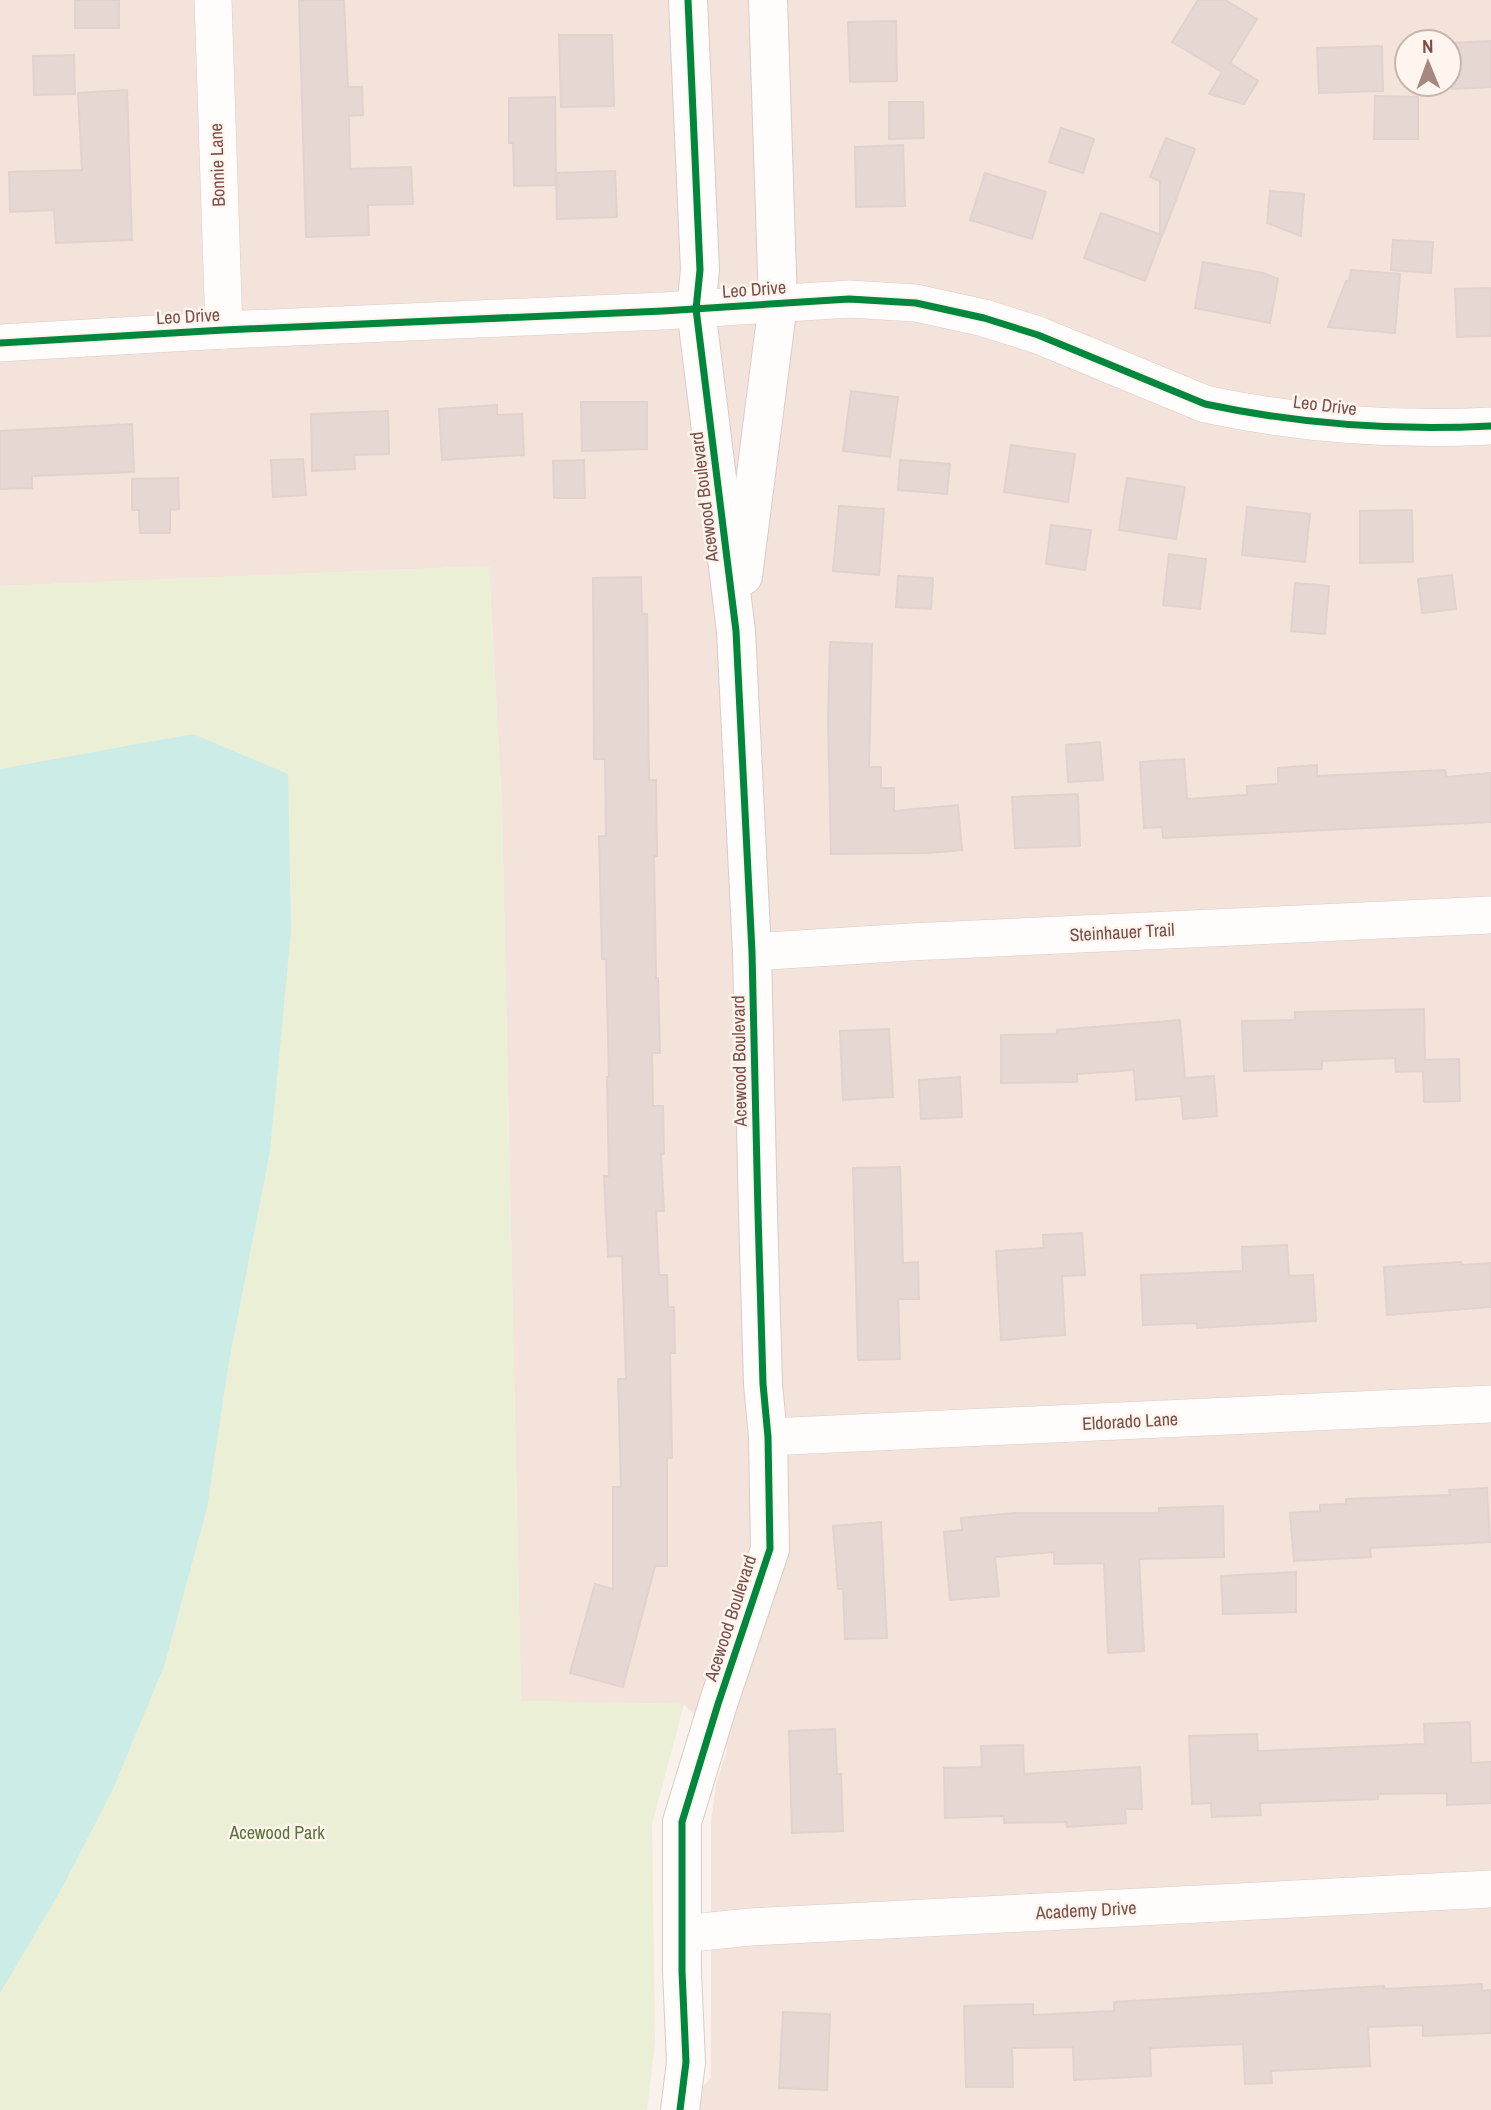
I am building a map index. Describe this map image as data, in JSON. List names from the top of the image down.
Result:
{
  "streets": {
    "street": [
      "Bonnie Lane",
      "Leo Drive",
      "Acewood Boulevard",
      "Steinhauer Trail",
      "Eldorado Lane",
      "Academy Drive"
    ]
  },
  "crossings": [
    ["Bonnie Lane", "Leo Drive"],
    ["Leo Drive", "Acewood Boulevard"],
    ["Acewood Boulevard", "Steinhauer Trail"],
    ["Acewood Boulevard", "Eldorado Lane"],
    ["Acewood Boulevard", "Academy Drive"]
  ],
  "parks": ["Acewood Park"],
  "north": "top"
}
